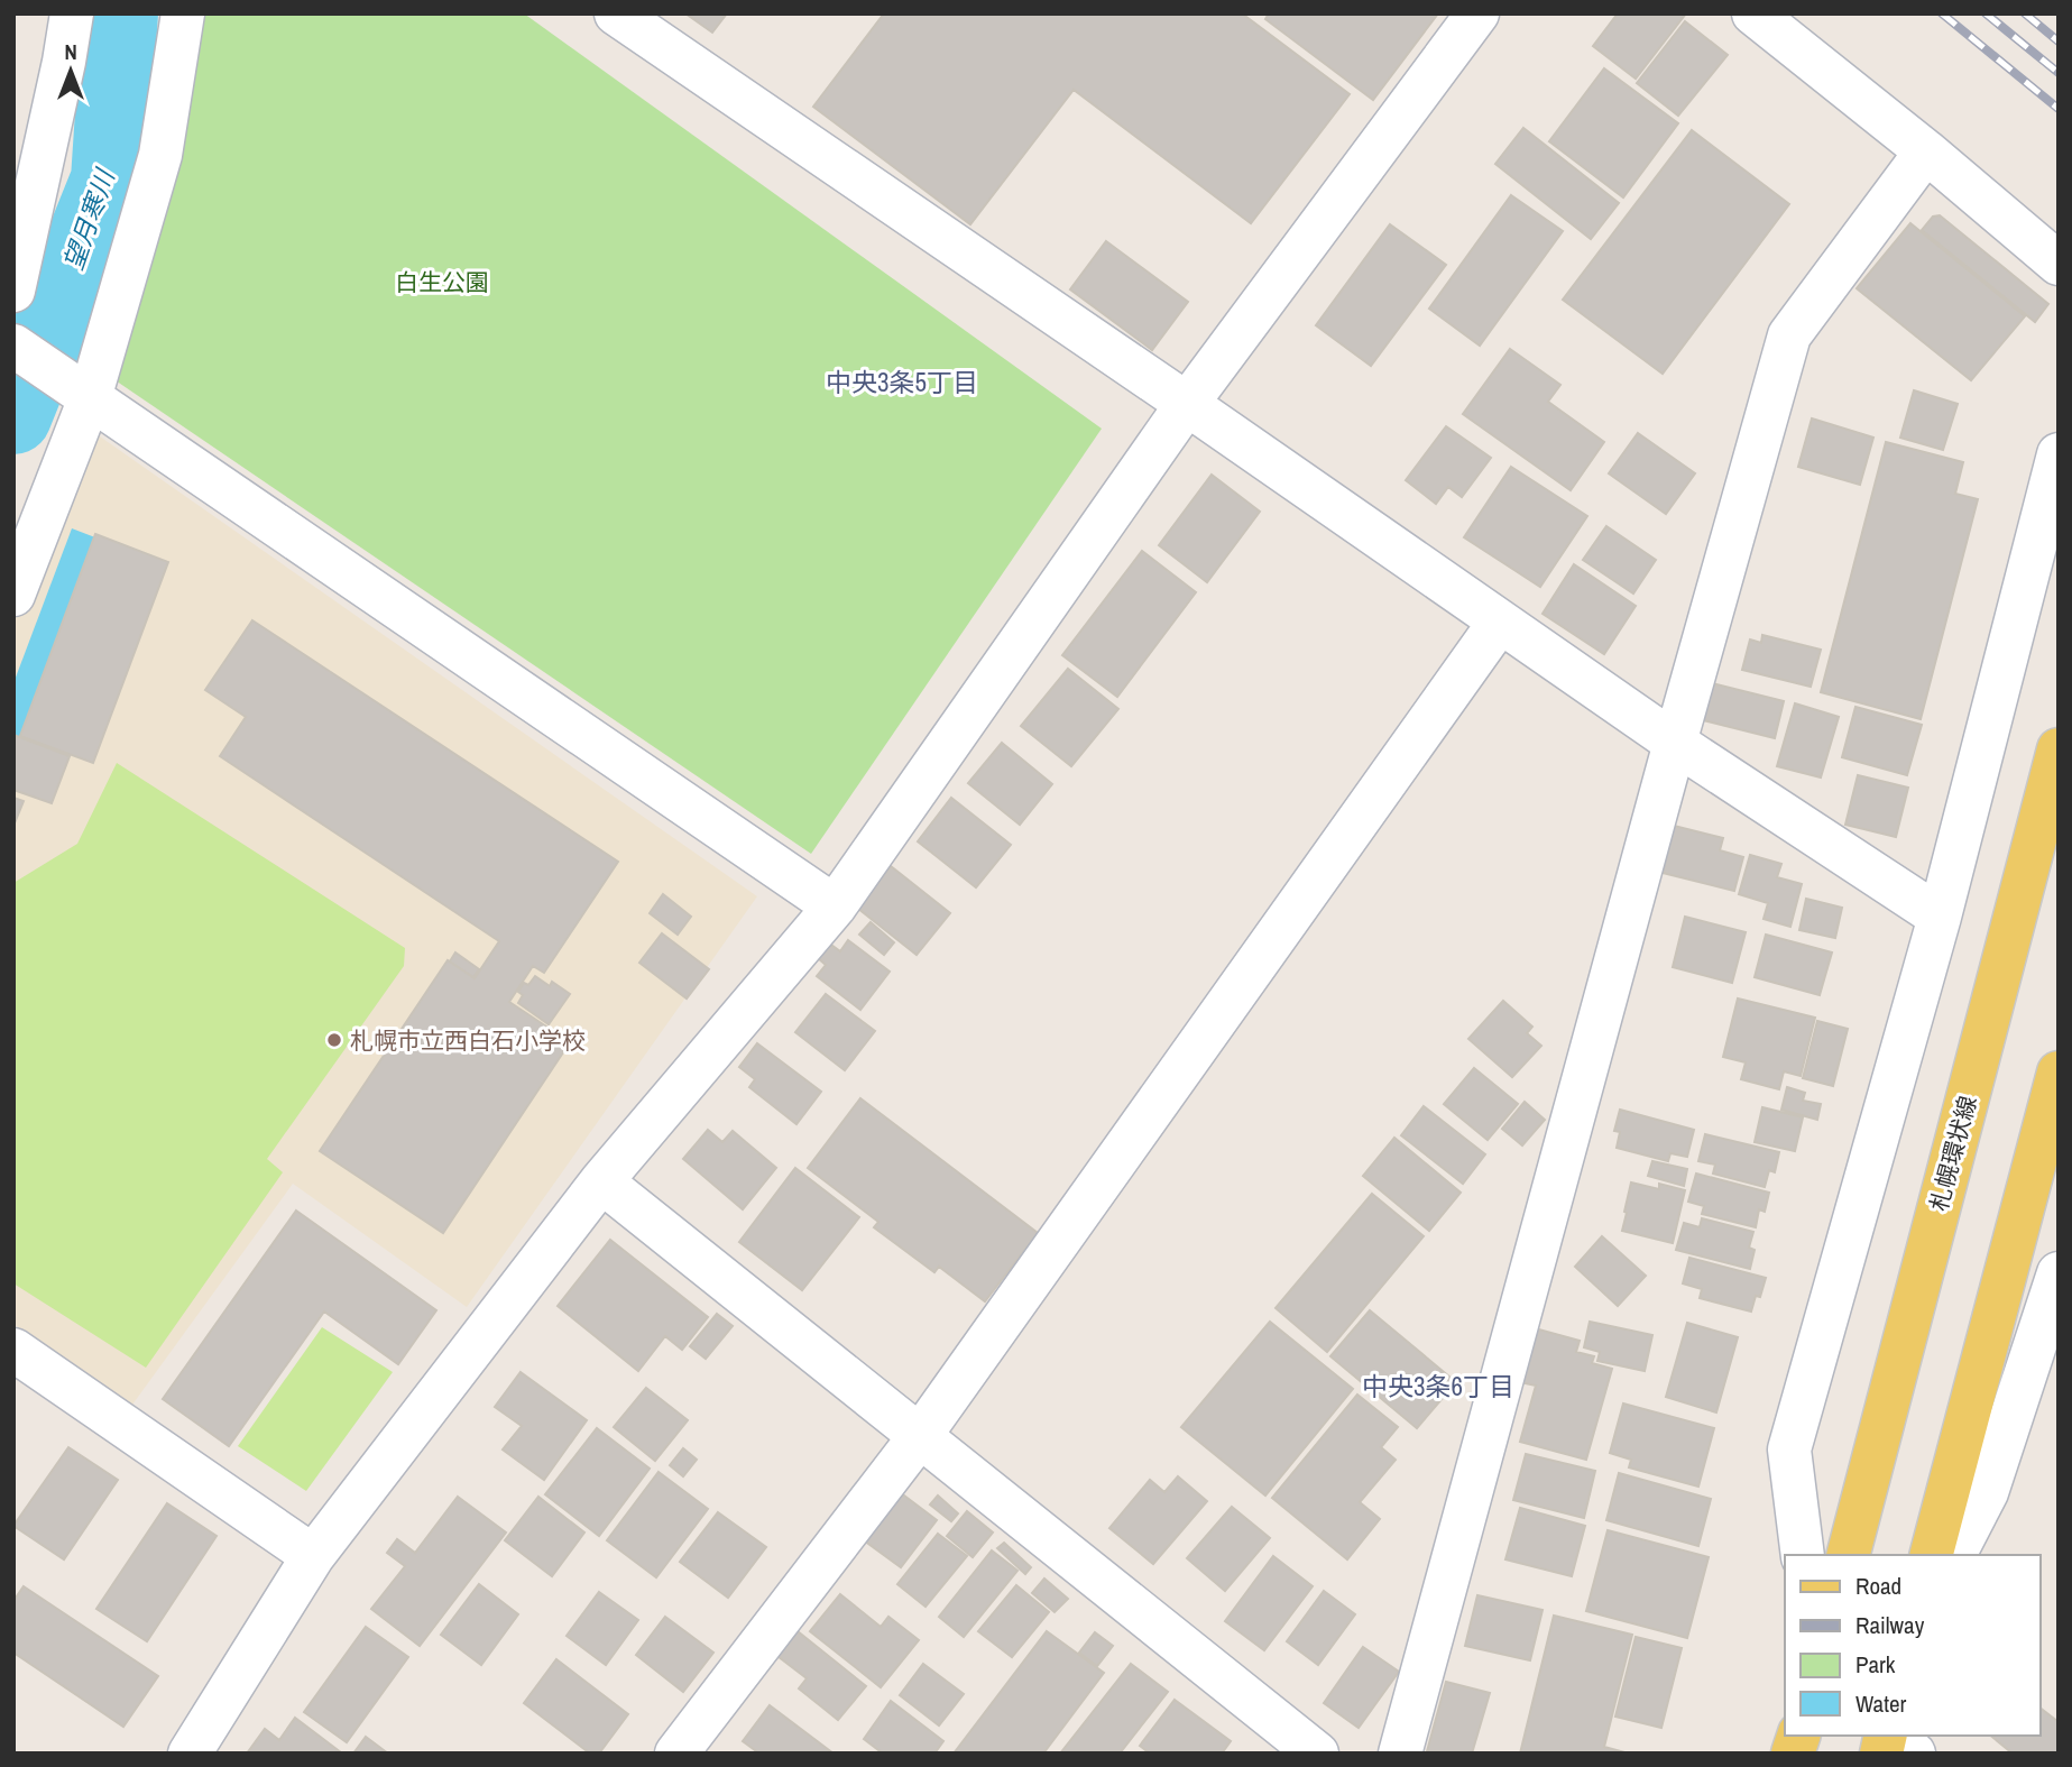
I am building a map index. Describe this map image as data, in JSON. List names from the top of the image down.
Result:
{
  "streets": {
    "main road": ["札幌環状線"]
  },
  "districts": ["中央3条5丁目", "中央3条6丁目"],
  "water": ["望月寒川"],
  "parks": ["白生公園"],
  "places": ["札幌市立西白石小学校"],
  "legend": [
    "Road",
    "Railway",
    "Park",
    "Water"
  ],
  "north": "top"
}
